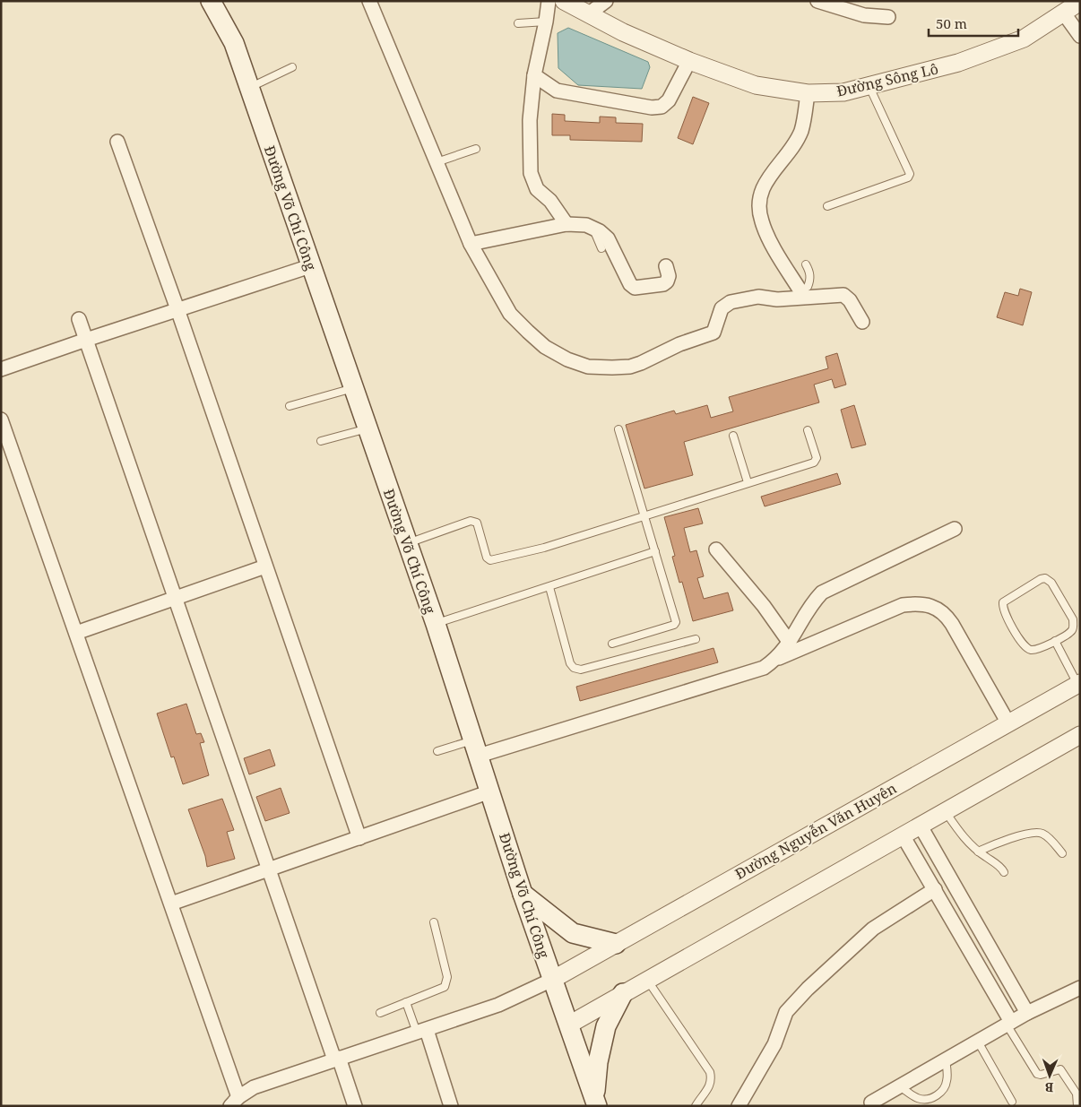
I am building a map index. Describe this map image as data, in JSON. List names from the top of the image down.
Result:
{
  "streets": {
    "main road": ["Đường Võ Chí Công"],
    "street": ["Đường Sông Lô", "Đường Nguyễn Văn Huyên"]
  },
  "crossings": [
    ["Đường Võ Chí Công", "Đường Nguyễn Văn Huyên"]
  ],
  "scale_bar": "50 m",
  "north": "bottom"
}
